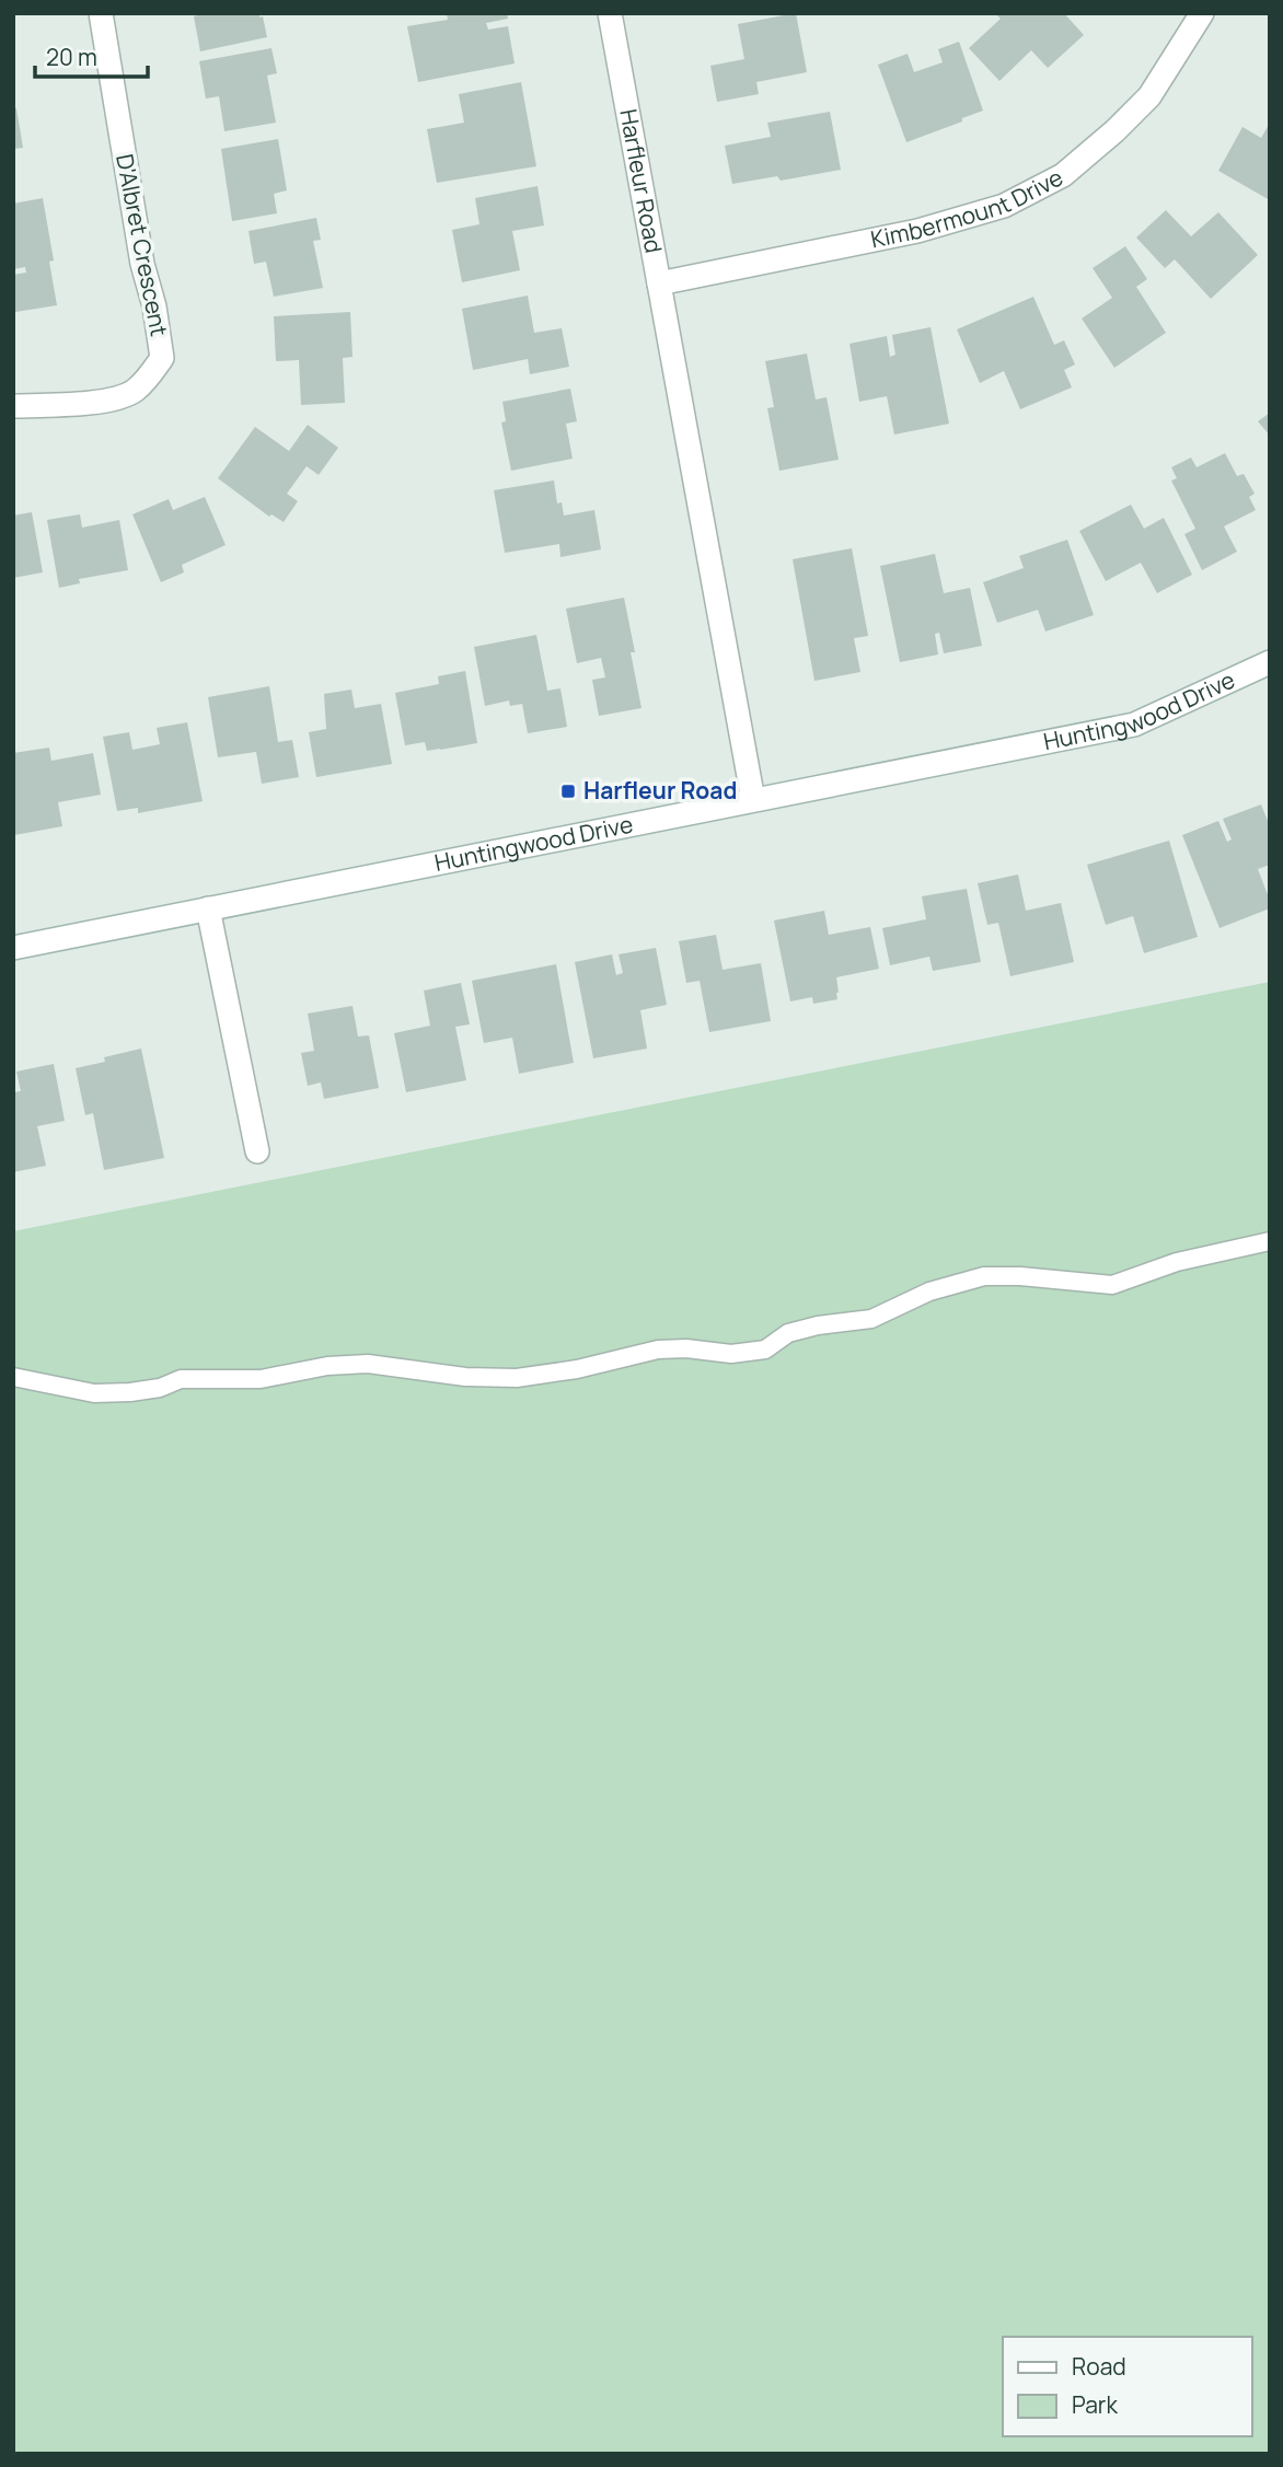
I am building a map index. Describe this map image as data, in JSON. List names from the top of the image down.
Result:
{
  "streets": {
    "street": [
      "Harfleur Road",
      "Kimbermount Drive",
      "D'Albret Crescent",
      "Huntingwood Drive"
    ]
  },
  "crossings": [
    ["Harfleur Road", "Kimbermount Drive"],
    ["Harfleur Road", "Huntingwood Drive"]
  ],
  "places": {
    "transit": ["Harfleur Road"]
  },
  "legend": ["Road", "Park"],
  "scale_bar": "20 m"
}
